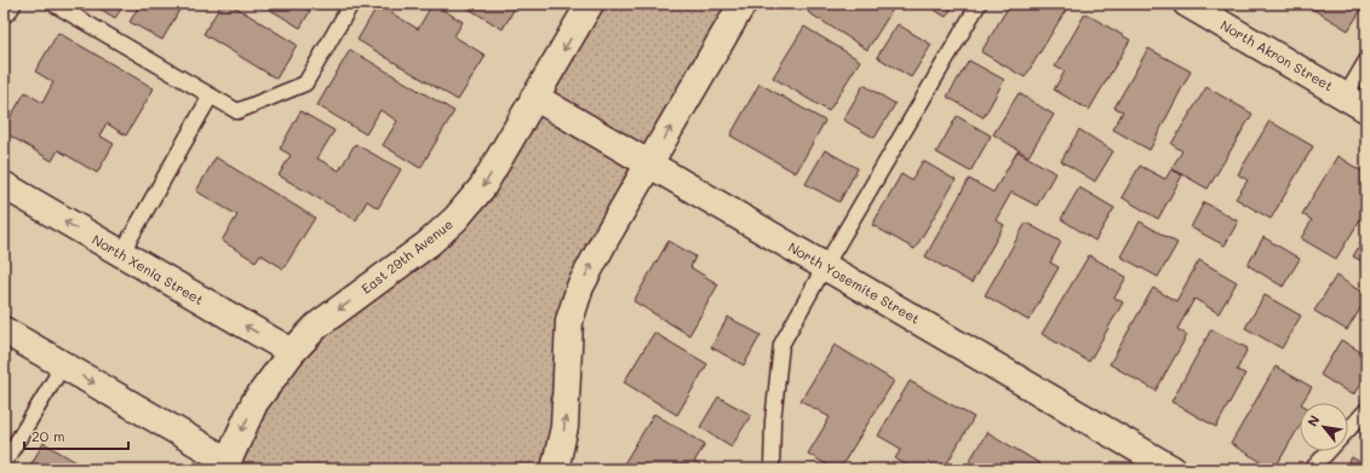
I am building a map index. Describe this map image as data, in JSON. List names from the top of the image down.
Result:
{
  "streets": {
    "street": [
      "North Akron Street",
      "East 29th Avenue",
      "North Xenia Street",
      "North Yosemite Street"
    ]
  },
  "crossings": [
    ["East 29th Avenue", "North Xenia Street"],
    ["East 29th Avenue", "North Yosemite Street"]
  ],
  "scale_bar": "20 m",
  "north": "top left"
}
